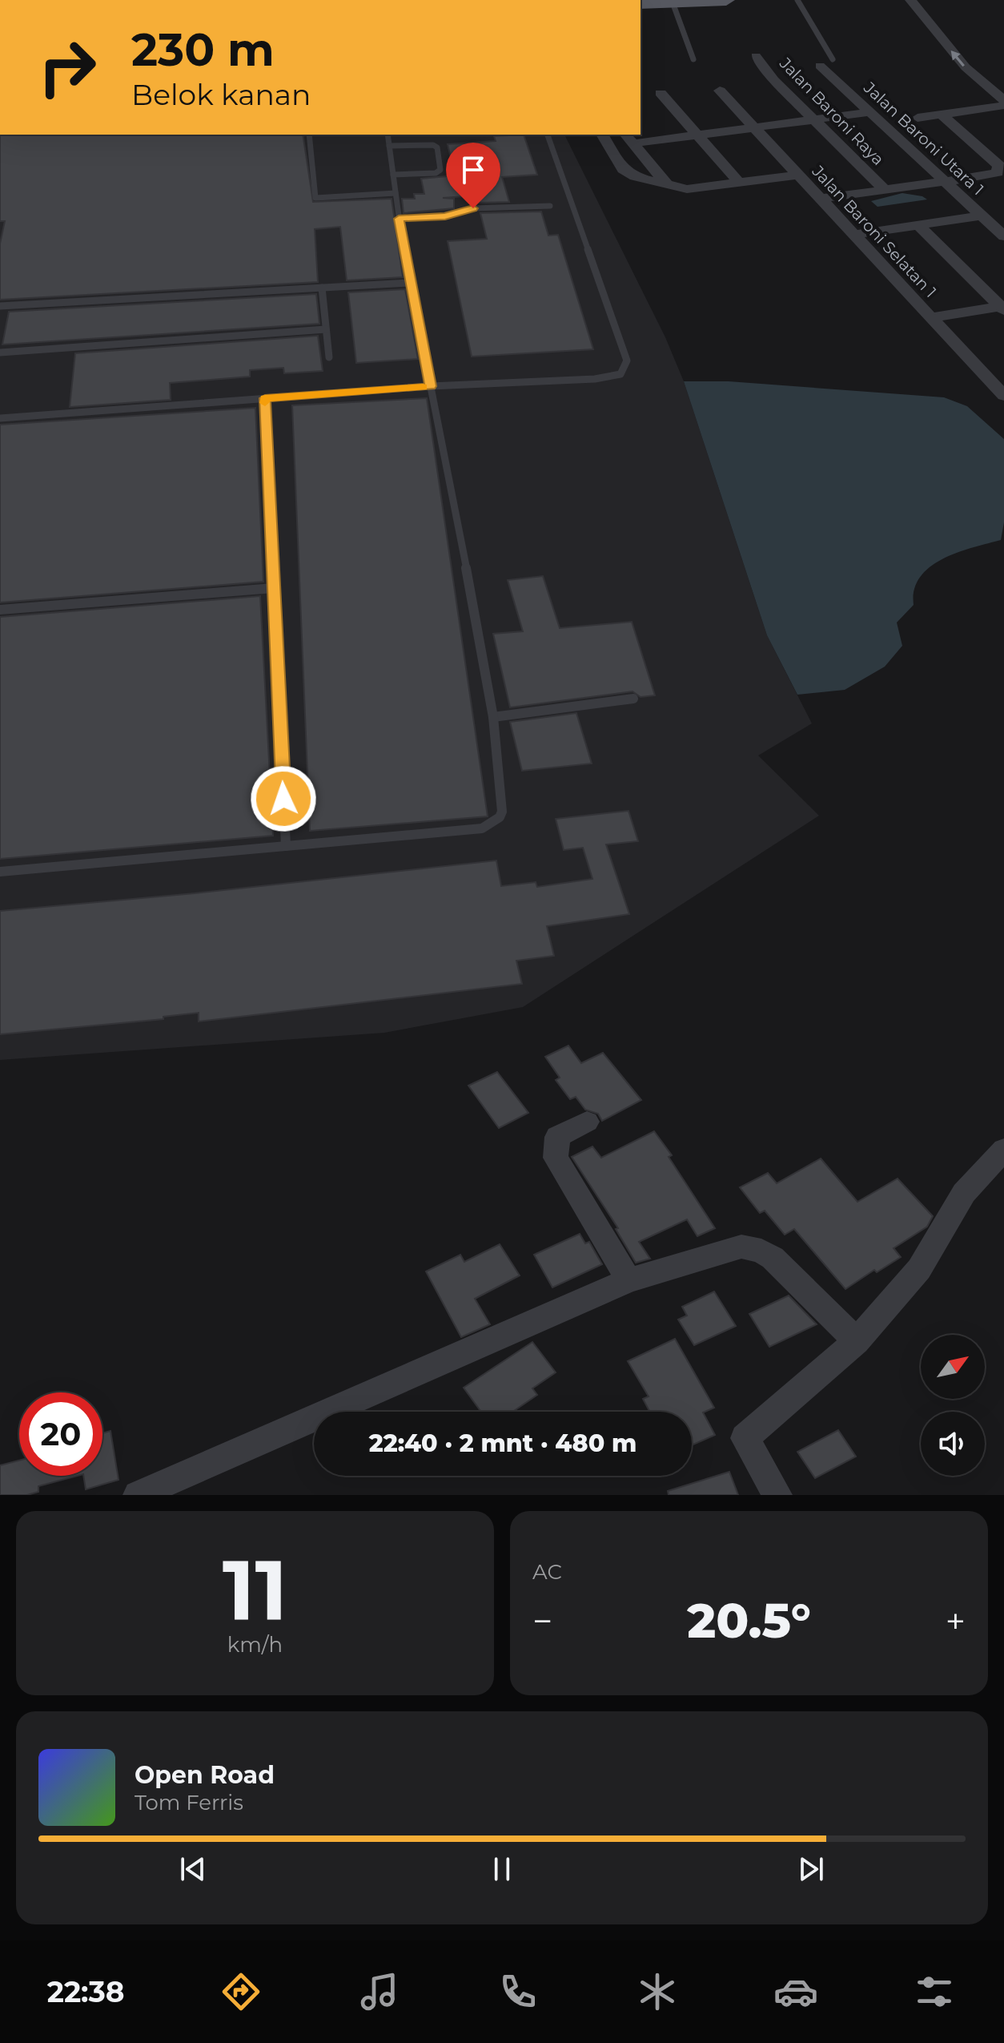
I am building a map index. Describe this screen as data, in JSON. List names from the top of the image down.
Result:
{
  "streets": {
    "street": ["Jalan Baroni Raya", "Jalan Baroni Utara 1", "Jalan Baroni Selatan 1"]
  },
  "north": "top right",
  "page": {
    "turn": ["230 m", "Belok kanan"],
    "limit": "20",
    "trip": "22:40 · 2 mnt · 480 m",
    "tile": [
      ["11", "km/h"],
      "AC"
    ],
    "heat": ["−", "20.5°", "+"],
    "song": ["Open Road", "Tom Ferris"],
    "tabs": "22:38"
  }
}
